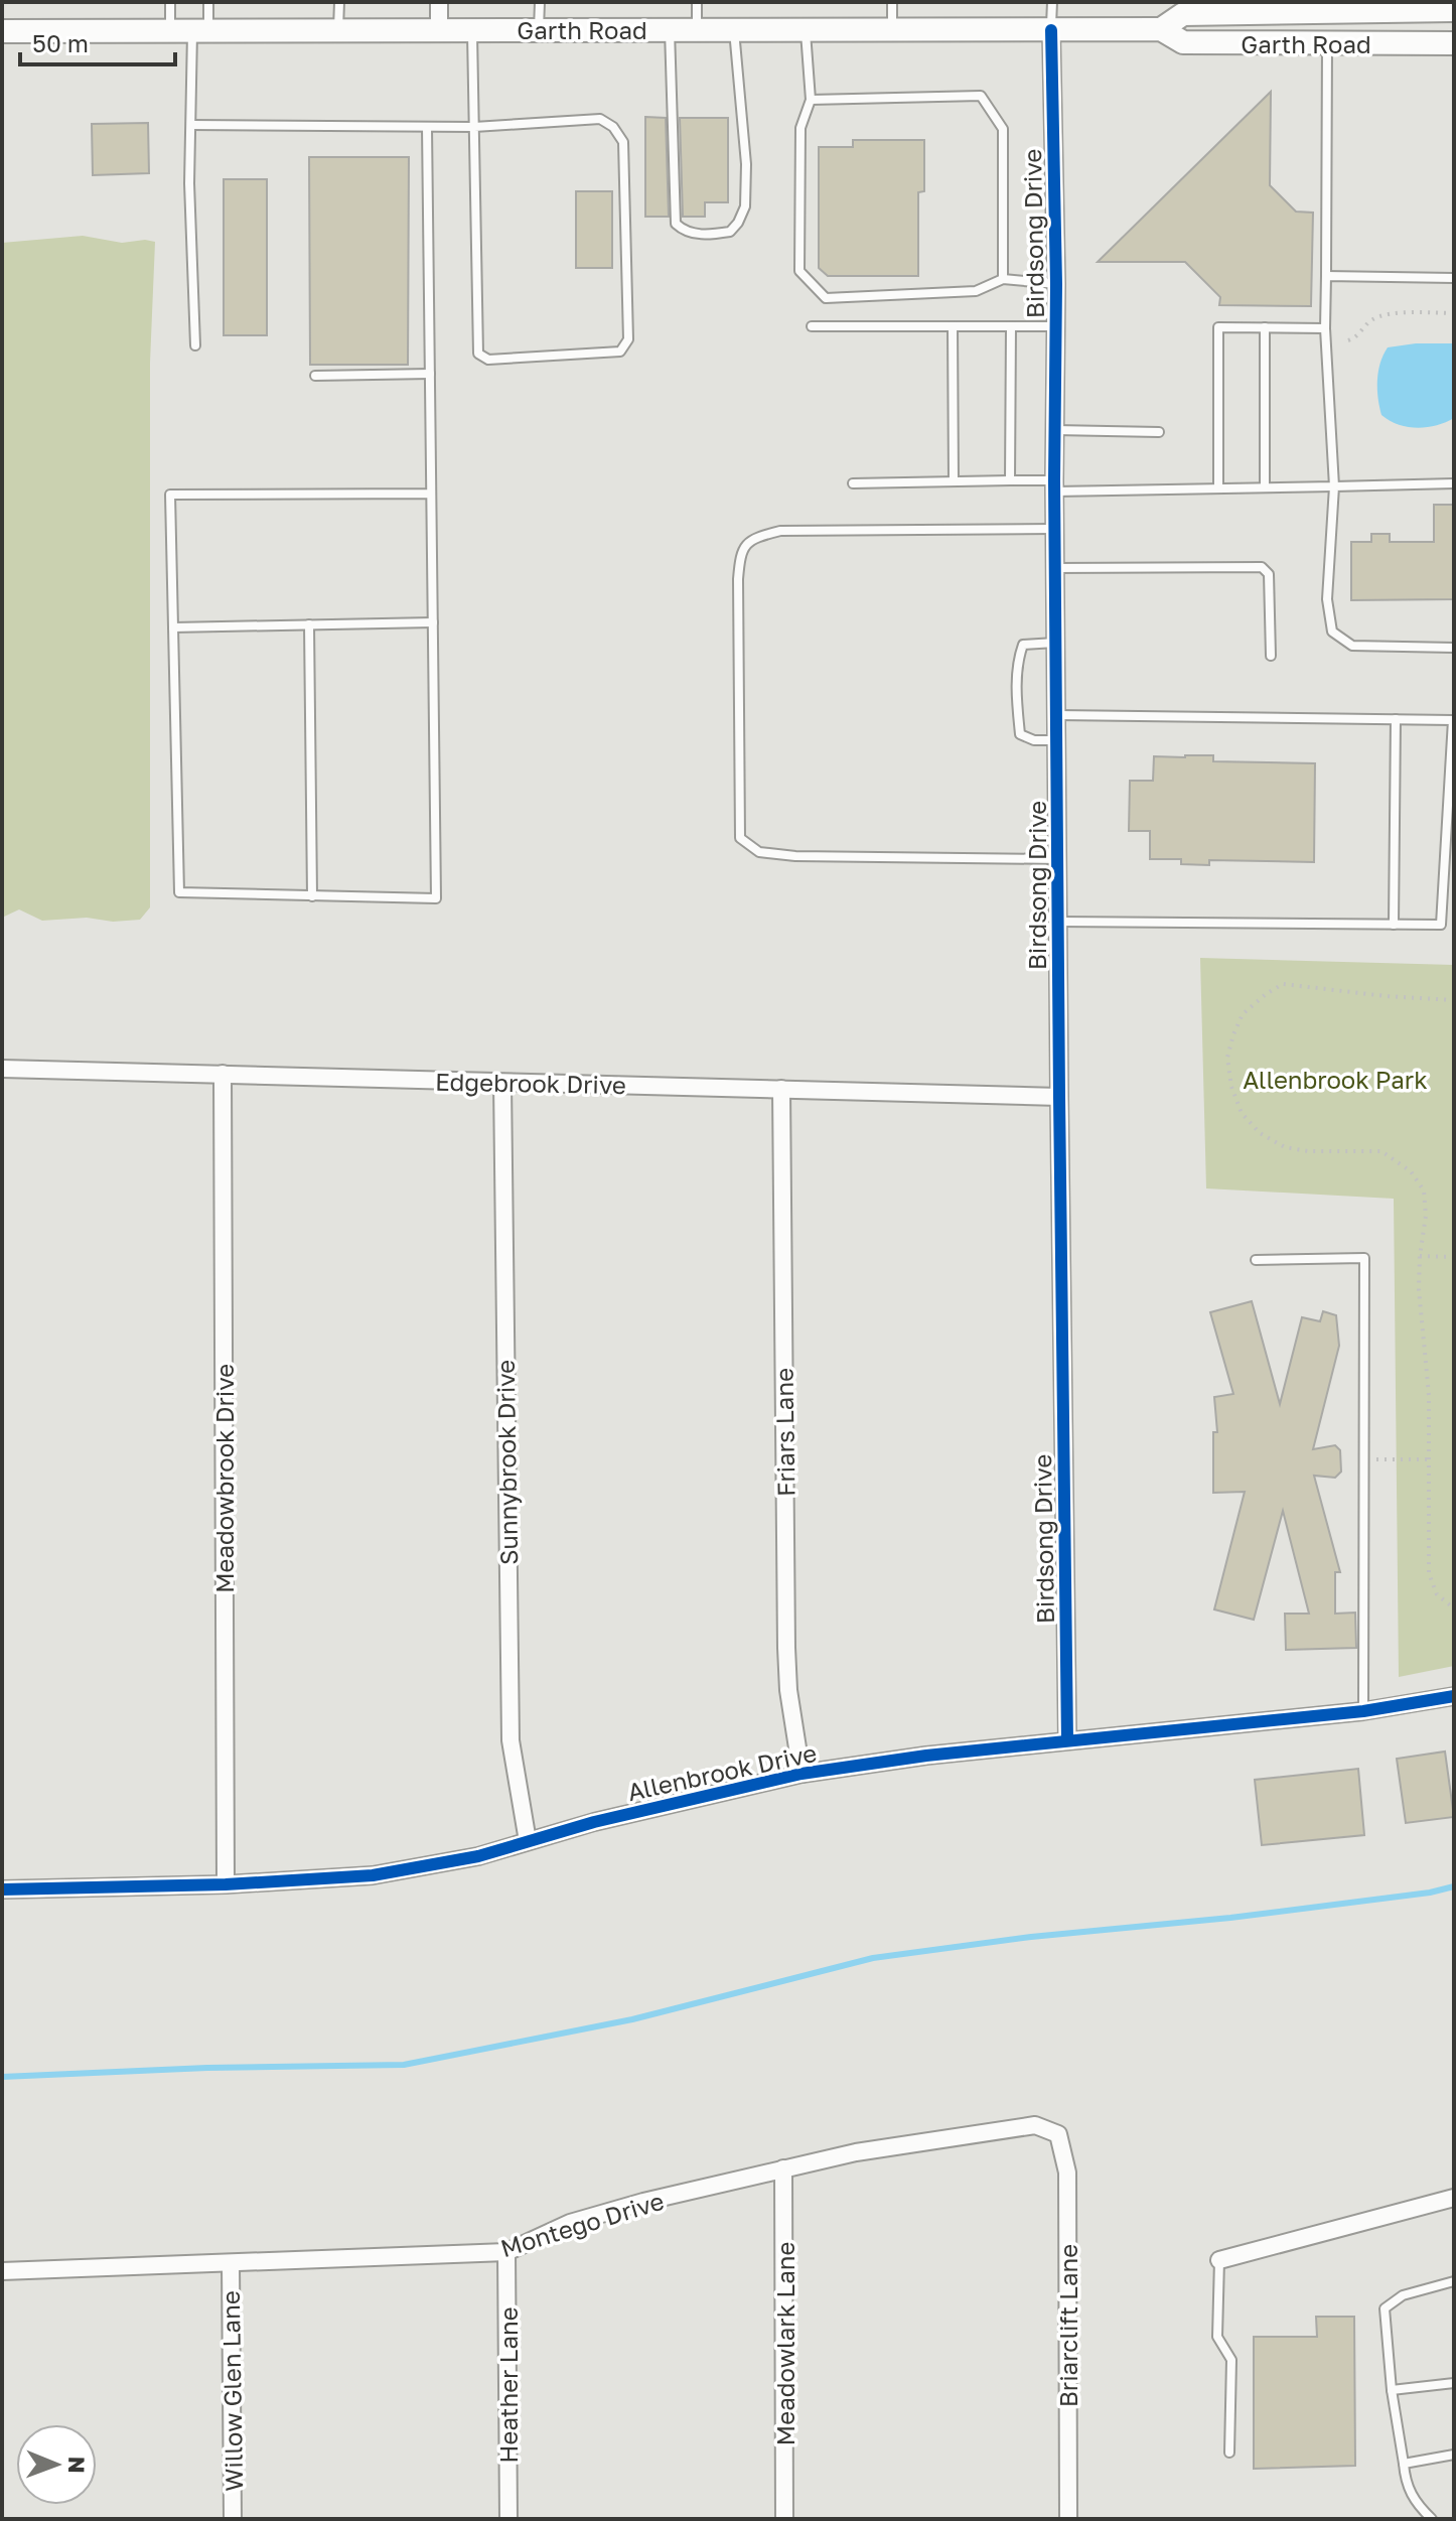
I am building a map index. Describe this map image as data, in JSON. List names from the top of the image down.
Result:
{
  "streets": {
    "main road": ["Garth Road"],
    "street": [
      "Birdsong Drive",
      "Edgebrook Drive",
      "Friars Lane",
      "Sunnybrook Drive",
      "Meadowbrook Drive",
      "Allenbrook Drive",
      "Montego Drive",
      "Briarclift Lane",
      "Meadowlark Lane",
      "Heather Lane",
      "Willow Glen Lane"
    ]
  },
  "crossings": [
    ["Garth Road", "Birdsong Drive"],
    ["Birdsong Drive", "Edgebrook Drive"],
    ["Birdsong Drive", "Allenbrook Drive"],
    ["Edgebrook Drive", "Friars Lane"],
    ["Edgebrook Drive", "Sunnybrook Drive"],
    ["Edgebrook Drive", "Meadowbrook Drive"],
    ["Friars Lane", "Allenbrook Drive"],
    ["Sunnybrook Drive", "Allenbrook Drive"],
    ["Meadowbrook Drive", "Allenbrook Drive"],
    ["Montego Drive", "Briarclift Lane"],
    ["Montego Drive", "Meadowlark Lane"],
    ["Montego Drive", "Heather Lane"],
    ["Montego Drive", "Willow Glen Lane"]
  ],
  "parks": ["Allenbrook Park"],
  "scale_bar": "50 m",
  "north": "right"
}
